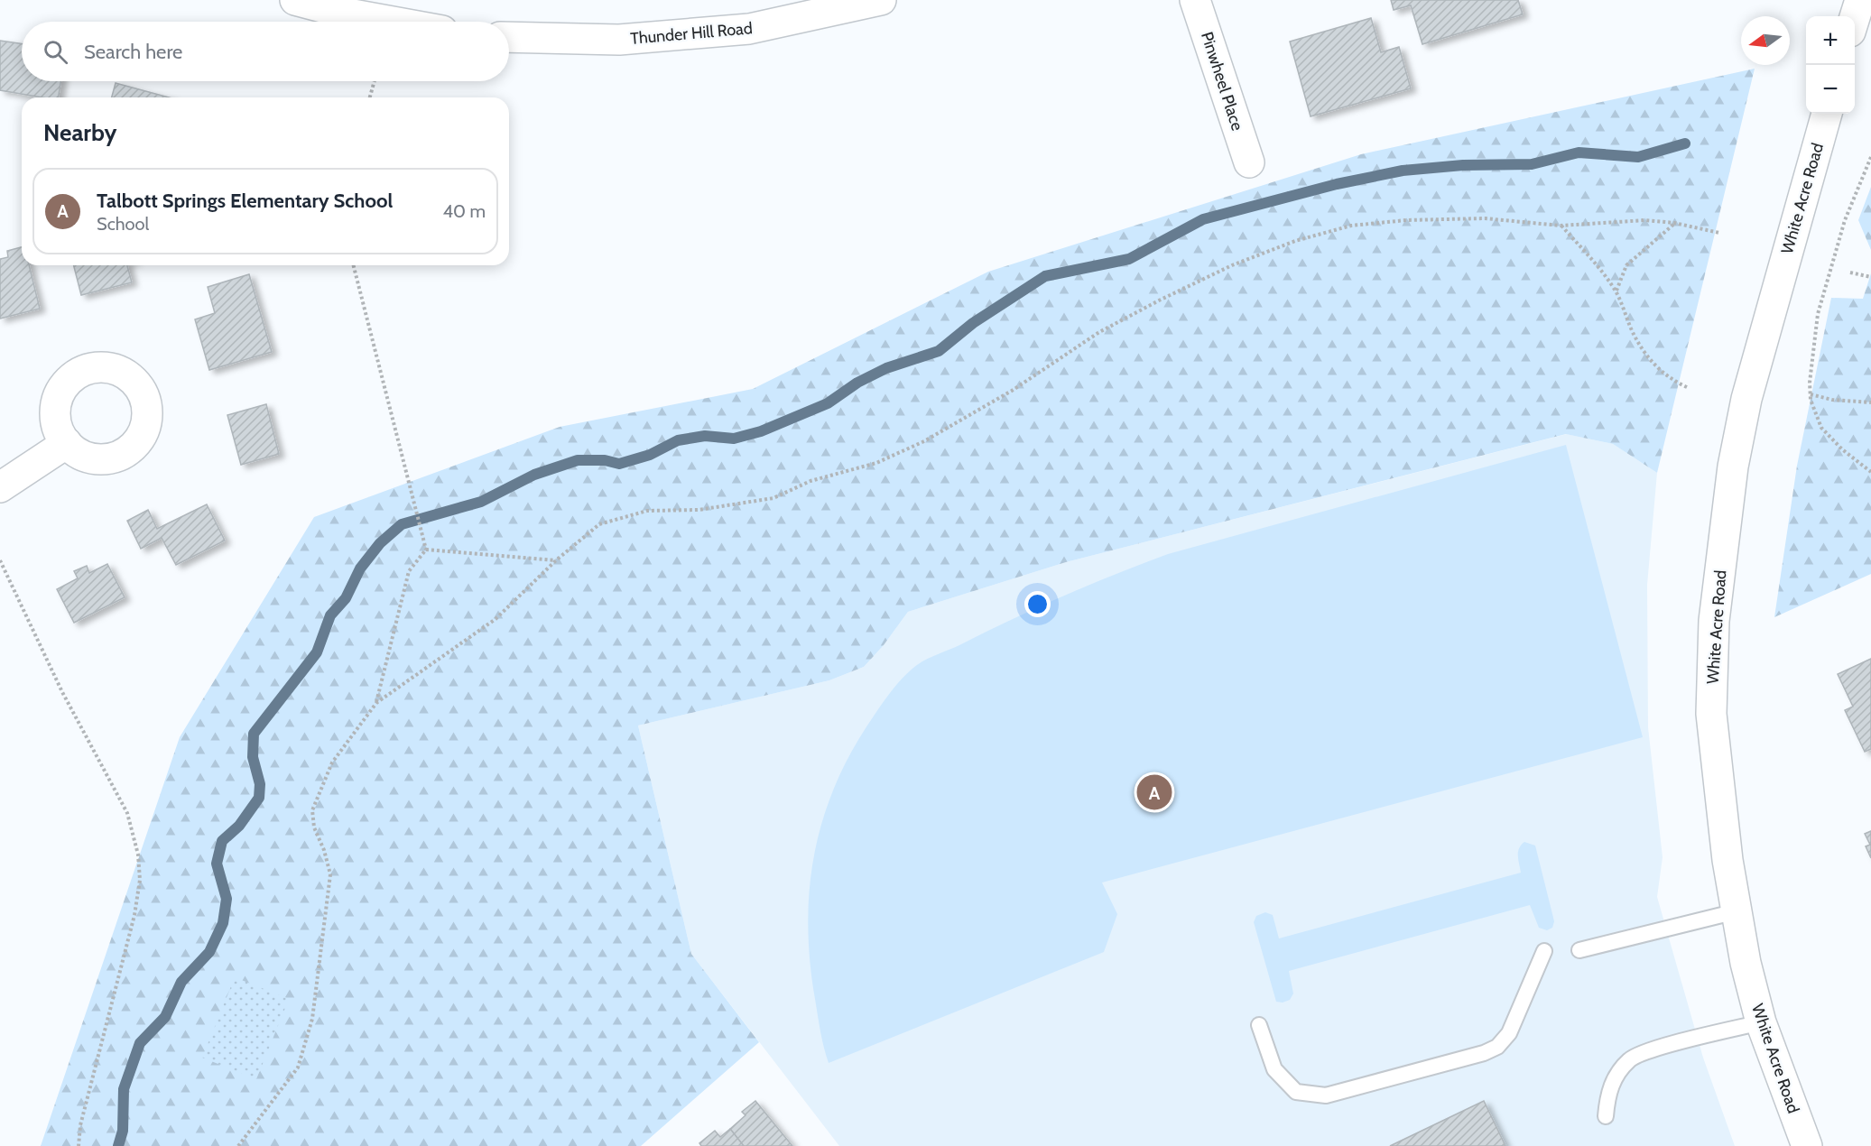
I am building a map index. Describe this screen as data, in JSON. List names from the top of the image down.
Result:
{
  "streets": {
    "street": ["Thunder Hill Road", "Pinwheel Place", "White Acre Road"]
  },
  "north": "left",
  "page": {
    "map_buttons": ["+", "−"],
    "search": "Search here",
    "heading": "Nearby",
    "list": [
      {
        "mark": "A",
        "name": "Talbott Springs Elementary School",
        "note": "School",
        "value": "40 m"
      }
    ],
    "pins": "A"
  }
}
